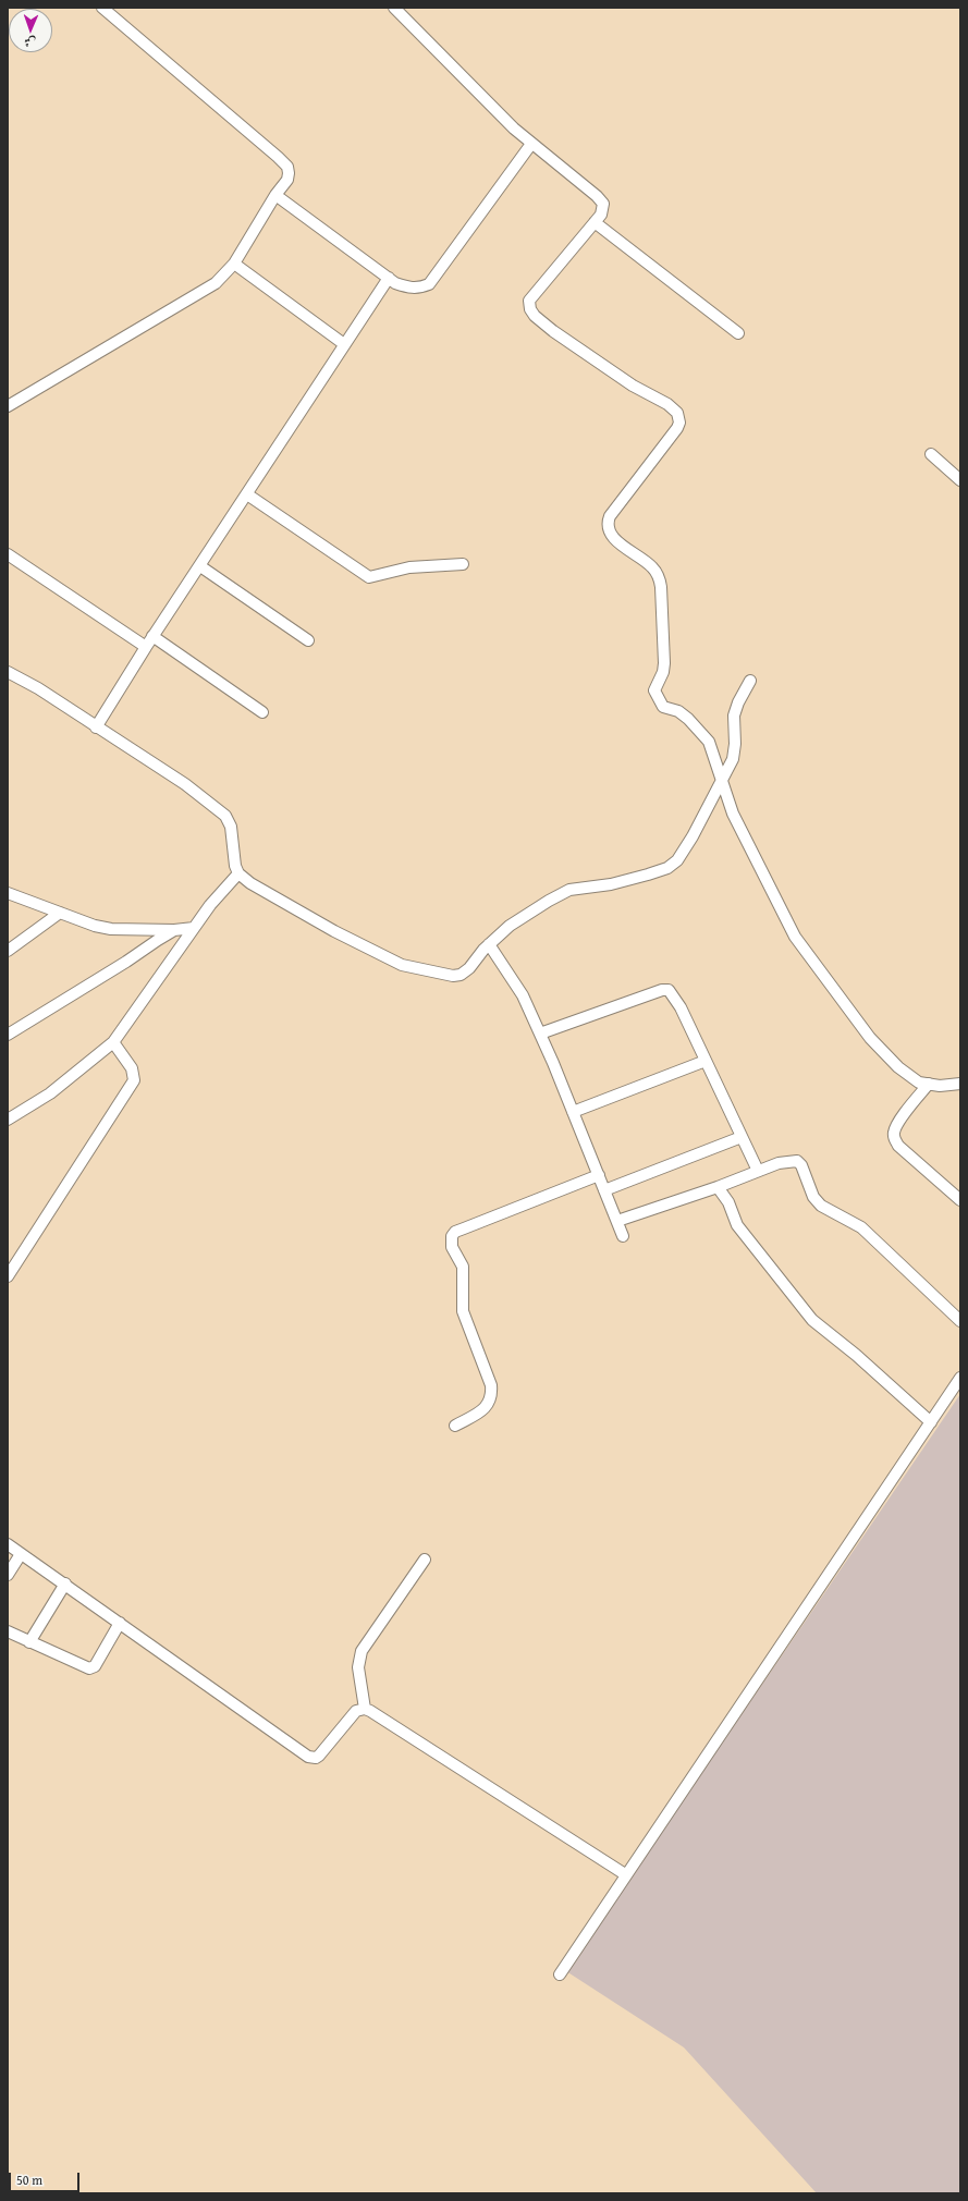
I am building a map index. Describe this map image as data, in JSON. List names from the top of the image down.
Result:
{
  "scale_bar": "50 m",
  "north": "bottom"
}
